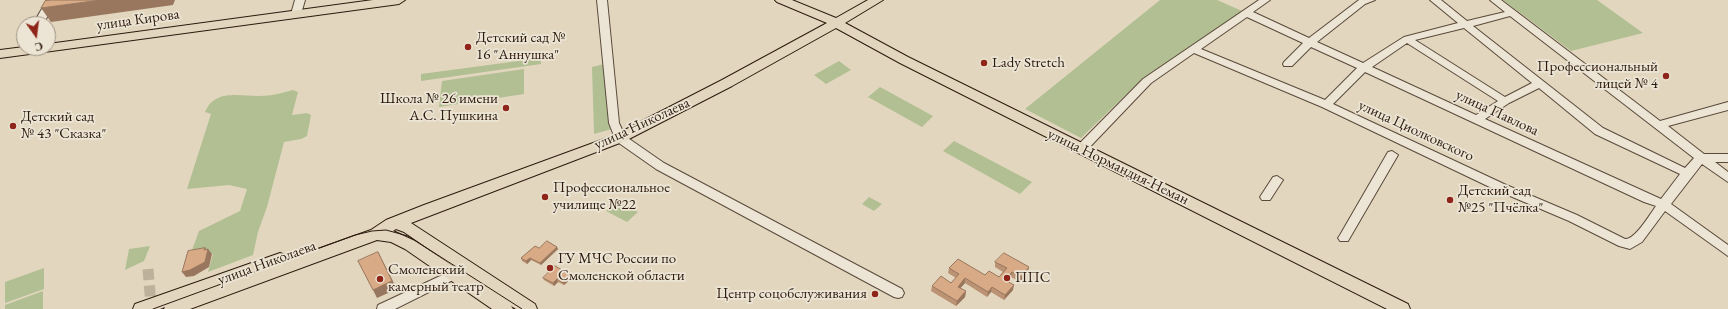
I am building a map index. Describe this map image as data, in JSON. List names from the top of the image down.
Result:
{
  "streets": {
    "main road": ["улица Кирова", "улица Николаева", "улица Нормандия-Неман"],
    "street": ["улица Павлова", "улица Циолковского"]
  },
  "crossings": [
    ["улица Павлова", "улица Циолковского"],
    ["улица Николаева", "улица Нормандия-Неман"]
  ],
  "places": [
    "Детский сад № 16 \"Аннушка\"",
    "Lady Stretch",
    "Профессиональный лицей № 4",
    "Школа № 26 имени А.С. Пушкина",
    "Детский сад № 43 \"Сказка\"",
    "Профессиональное училище №22",
    "Детский сад №25 \"Пчёлка\"",
    "ГУ МЧС России по Смоленской области",
    "ППС",
    "Смоленский камерный театр",
    "Центр соцобслуживания"
  ],
  "north": "bottom"
}
